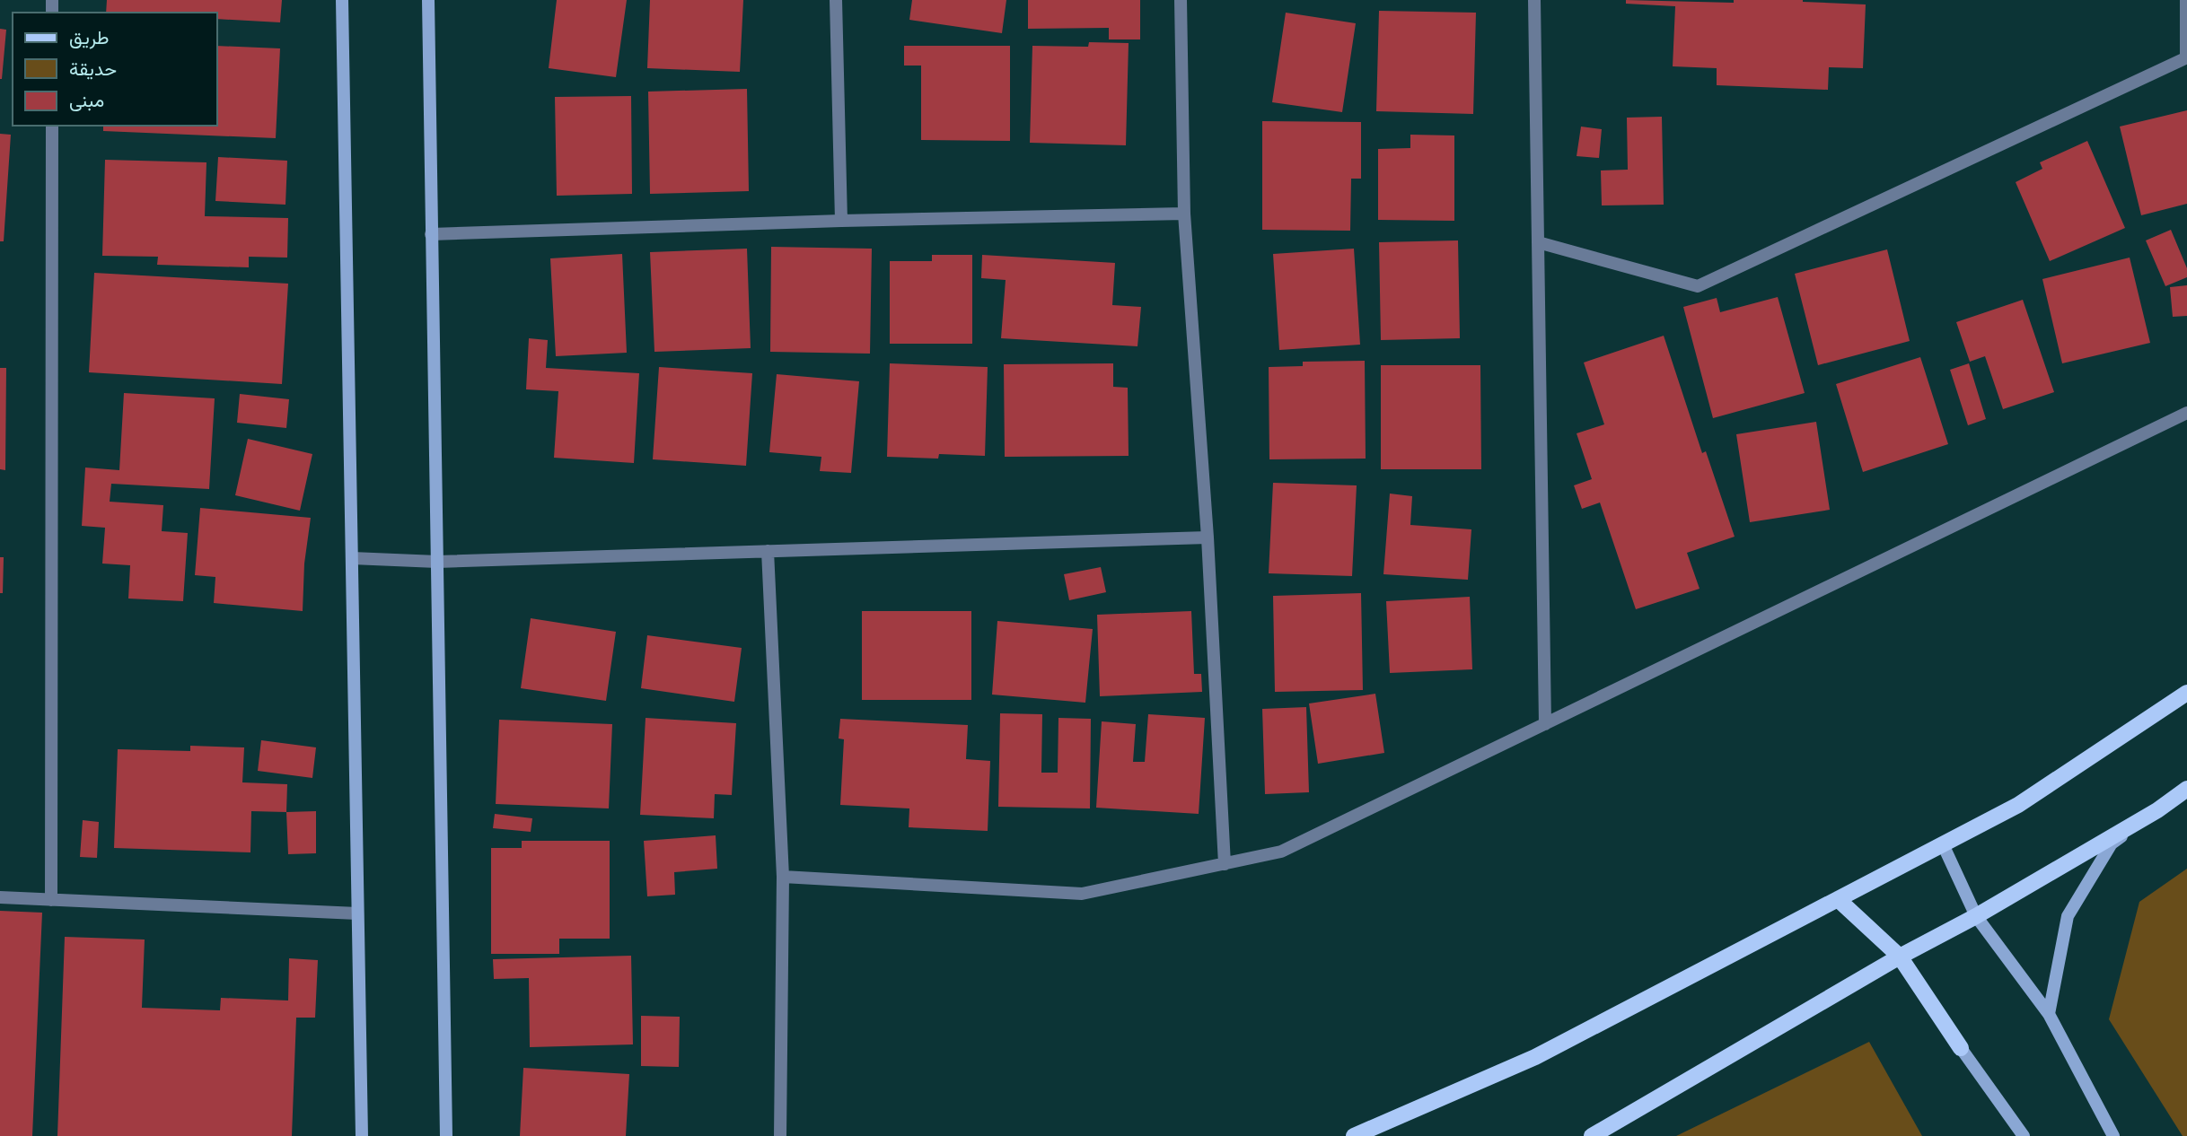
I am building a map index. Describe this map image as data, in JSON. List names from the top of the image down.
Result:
{
  "legend": ["طريق", "حديقة", "مبنى"]
}
